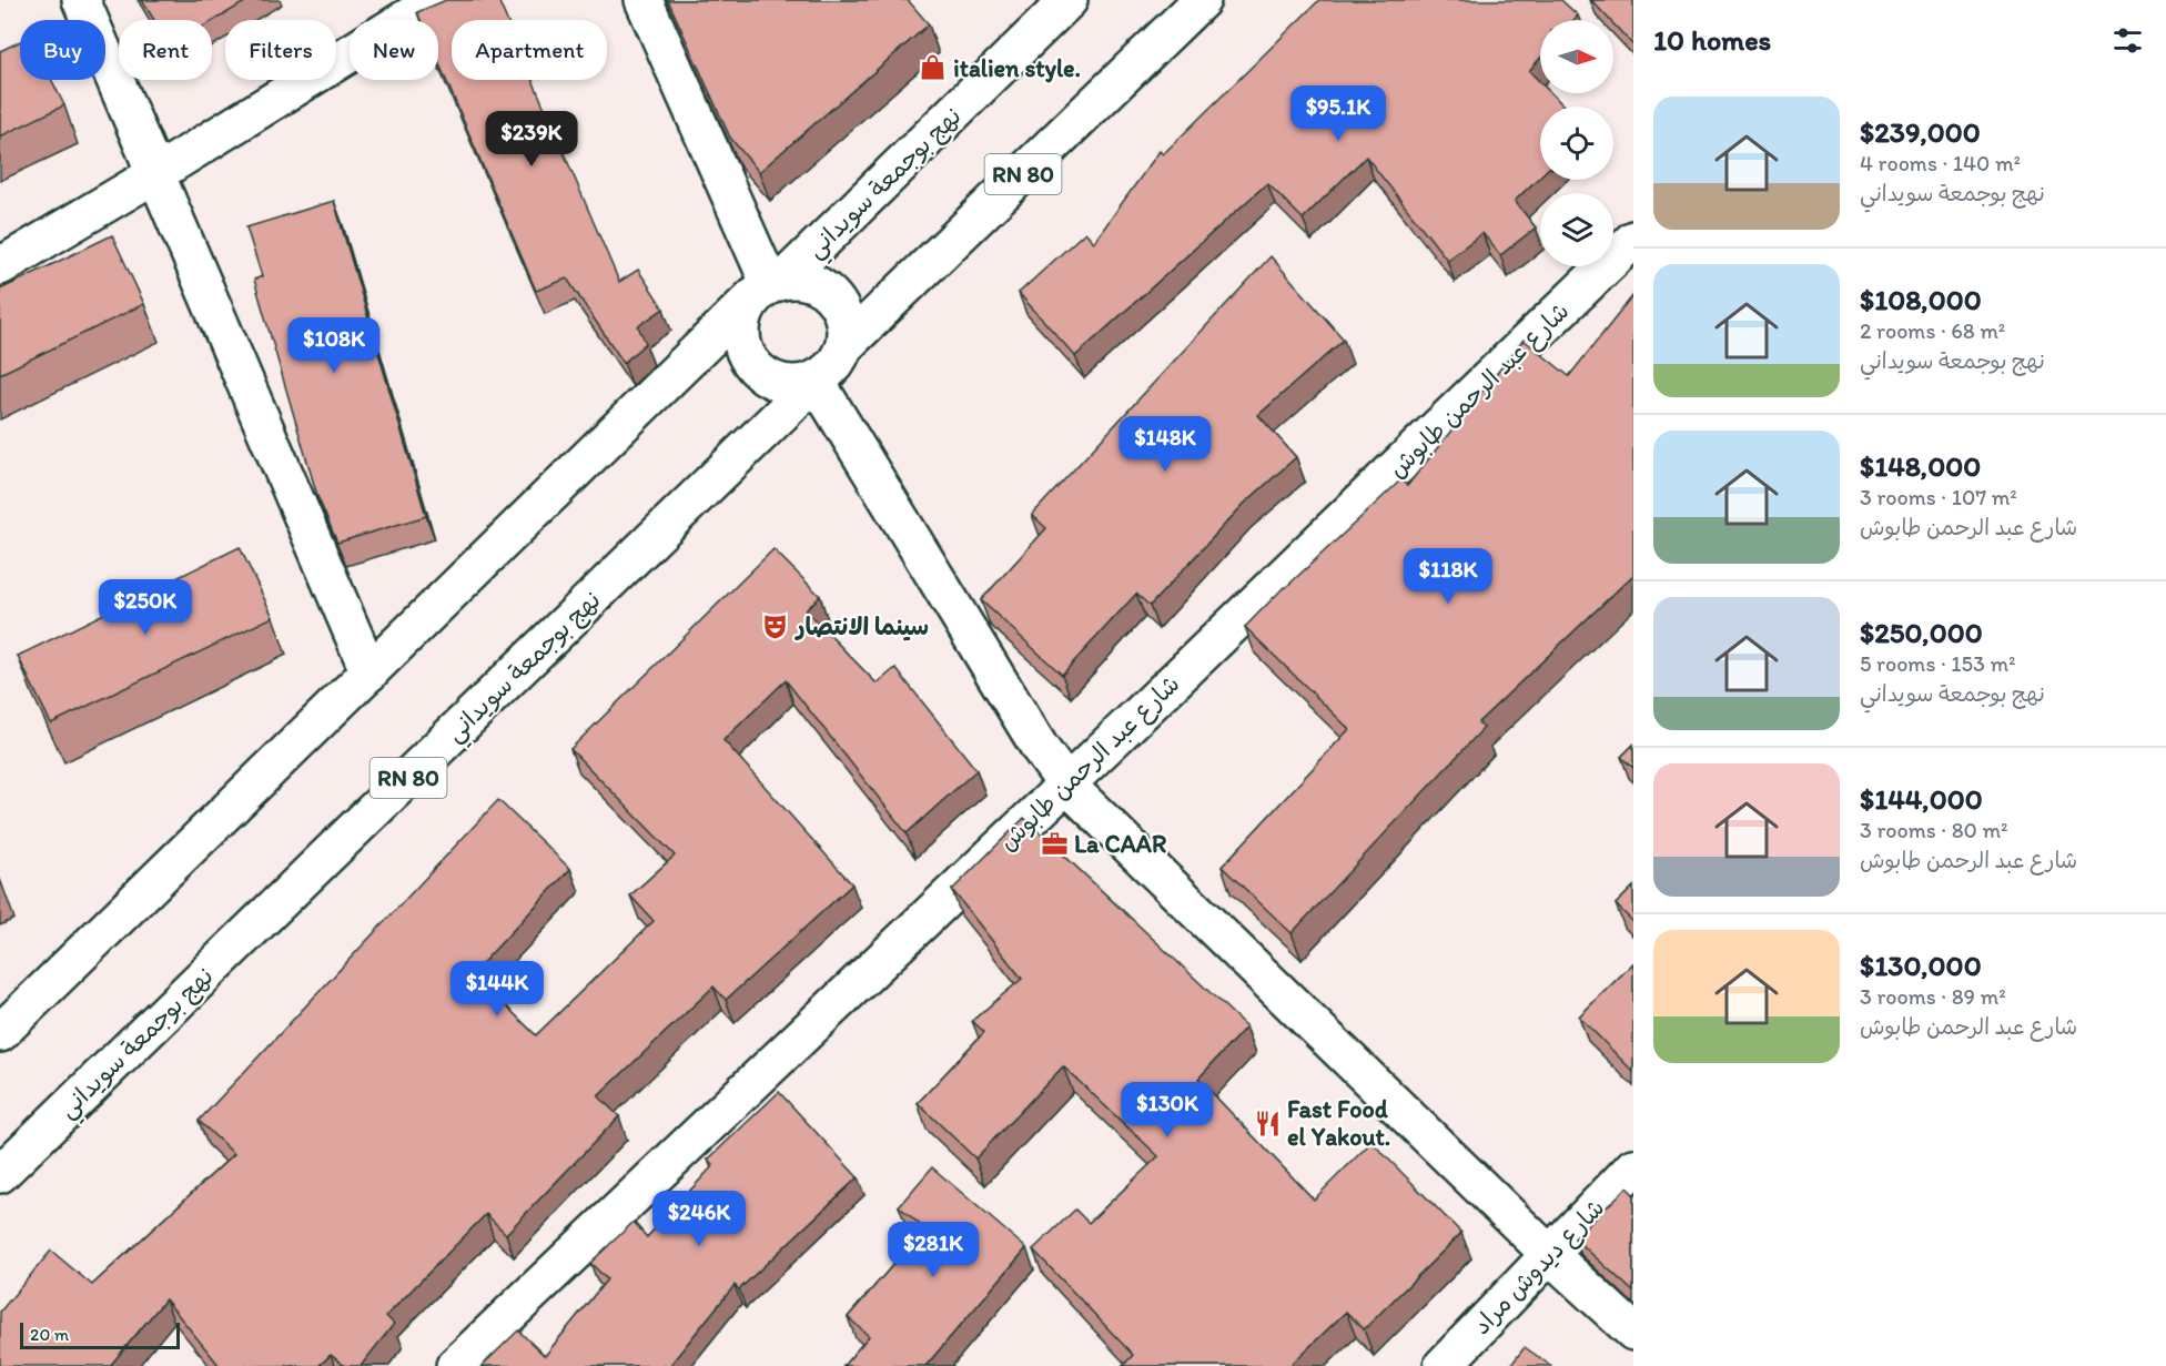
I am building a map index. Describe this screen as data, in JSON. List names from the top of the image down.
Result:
{
  "streets": {
    "street": [
      "RN 80",
      "نهج بوجمعة سويداني",
      "شارع عبد الرحمن طابوش",
      "شارع ديدوش مراد"
    ]
  },
  "crossings": [
    ["RN 80", "نهج بوجمعة سويداني"]
  ],
  "places": {
    "shop": ["italien style."],
    "theatre": ["سينما الانتصار"],
    "office": ["La CAAR"],
    "restaurant": ["Fast Food el Yakout."]
  },
  "scale_bar": "20 m",
  "north": "right",
  "page": {
    "heading": "10 homes",
    "chip": [
      "Buy",
      "Rent",
      "Filters",
      "New",
      "Apartment"
    ],
    "list": [
      {
        "name": "$239,000",
        "note": "4 rooms · 140 m² · نهج بوجمعة سويداني"
      },
      {
        "name": "$108,000",
        "note": "2 rooms · 68 m² · نهج بوجمعة سويداني"
      },
      {
        "name": "$148,000",
        "note": "3 rooms · 107 m² · شارع عبد الرحمن طابوش"
      },
      {
        "name": "$250,000",
        "note": "5 rooms · 153 m² · نهج بوجمعة سويداني"
      },
      {
        "name": "$144,000",
        "note": "3 rooms · 80 m² · شارع عبد الرحمن طابوش"
      },
      {
        "name": "$130,000",
        "note": "3 rooms · 89 m² · شارع عبد الرحمن طابوش"
      }
    ],
    "price": [
      "$95.1K",
      "$239K",
      "$108K",
      "$148K",
      "$118K",
      "$250K",
      "$144K",
      "$130K",
      "$246K",
      "$281K"
    ],
    "scale": "20 m"
  }
}
